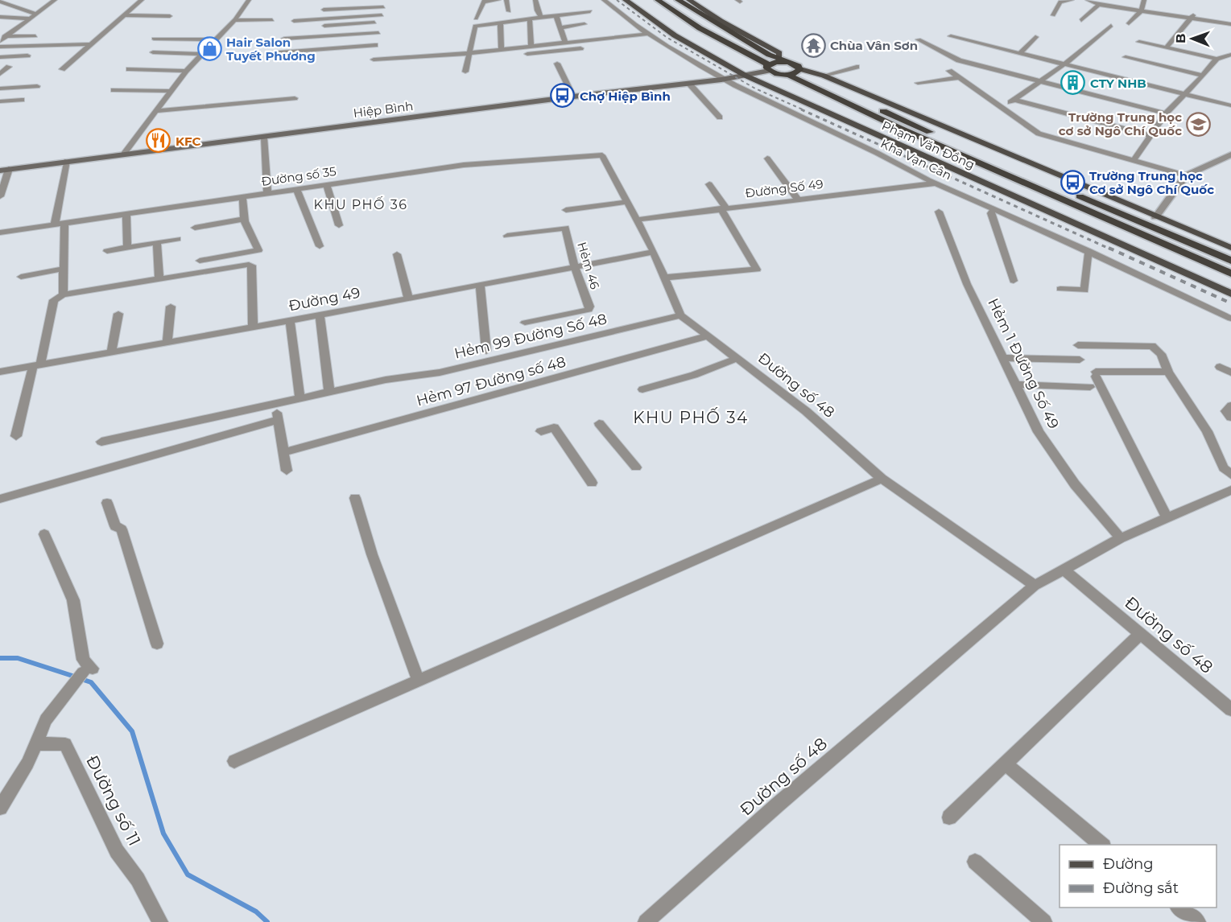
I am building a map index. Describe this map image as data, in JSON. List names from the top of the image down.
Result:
{
  "streets": {
    "highway": ["Phạm Văn Đồng"],
    "main road": ["Hiệp Bình"],
    "street": [
      "Kha Vạn Cân",
      "Đường số 35",
      "Đường Số 49",
      "Hẻm 46",
      "Đường 49",
      "Hẻm 99 Đường Số 48",
      "Hẻm 1 Đường Số 49",
      "Hẻm 97 Đường số 48",
      "Đường số 48",
      "Đường số 11"
    ]
  },
  "crossings": [
    ["Hiệp Bình", "Phạm Văn Đồng"],
    ["Hiệp Bình", "Kha Vạn Cân"],
    ["Kha Vạn Cân", "Đường Số 49"],
    ["Đường số 35", "Đường số 48"],
    ["Đường Số 49", "Đường số 48"],
    ["Hẻm 46", "Đường 49"],
    ["Đường 49", "Đường số 48"],
    ["Hẻm 99 Đường Số 48", "Đường số 48"],
    ["Hẻm 1 Đường Số 49", "Đường số 48"],
    ["Hẻm 97 Đường số 48", "Đường số 48"]
  ],
  "districts": ["KHU PHỐ 36", "KHU PHỐ 34"],
  "places": {
    "temple": ["Chùa Vân Sơn"],
    "shop": ["Hair Salon Tuyết Phương"],
    "building": ["CTY NHB"],
    "bus stop": ["Chợ Hiệp Bình", "Trường Trung học Cơ sở Ngô Chí Quốc"],
    "school or university": ["Trường Trung học cơ sở Ngô Chí Quốc"],
    "restaurant": ["KFC"]
  },
  "legend": ["Đường", "Đường sắt"],
  "north": "left"
}
